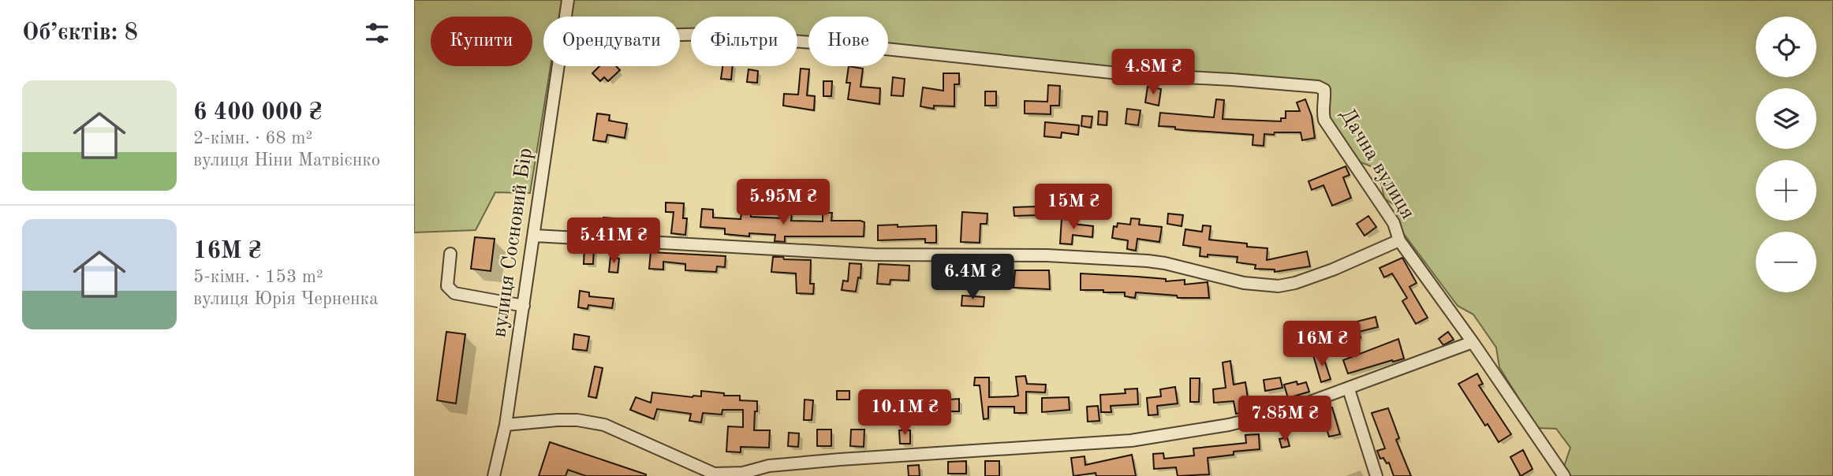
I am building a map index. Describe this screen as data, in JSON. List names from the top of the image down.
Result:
{
  "streets": {
    "street": ["Дачна вулиця", "вулиця Сосновий Бір"]
  },
  "page": {
    "heading": "Об’єктів: 8",
    "map_buttons": ["+", "−"],
    "chip": [
      "Купити",
      "Орендувати",
      "Фільтри",
      "Нове"
    ],
    "price": [
      "4.8M ₴",
      "5.95M ₴",
      "15M ₴",
      "5.41M ₴",
      "6.4M ₴",
      "16M ₴",
      "10.1M ₴",
      "7.85M ₴"
    ],
    "list": [
      {
        "name": "6 400 000 ₴",
        "note": "2-кімн. · 68 m² · вулиця Ніни Матвієнко"
      },
      {
        "name": "16M ₴",
        "note": "5-кімн. · 153 m² · вулиця Юрія Черненка"
      }
    ]
  }
}
